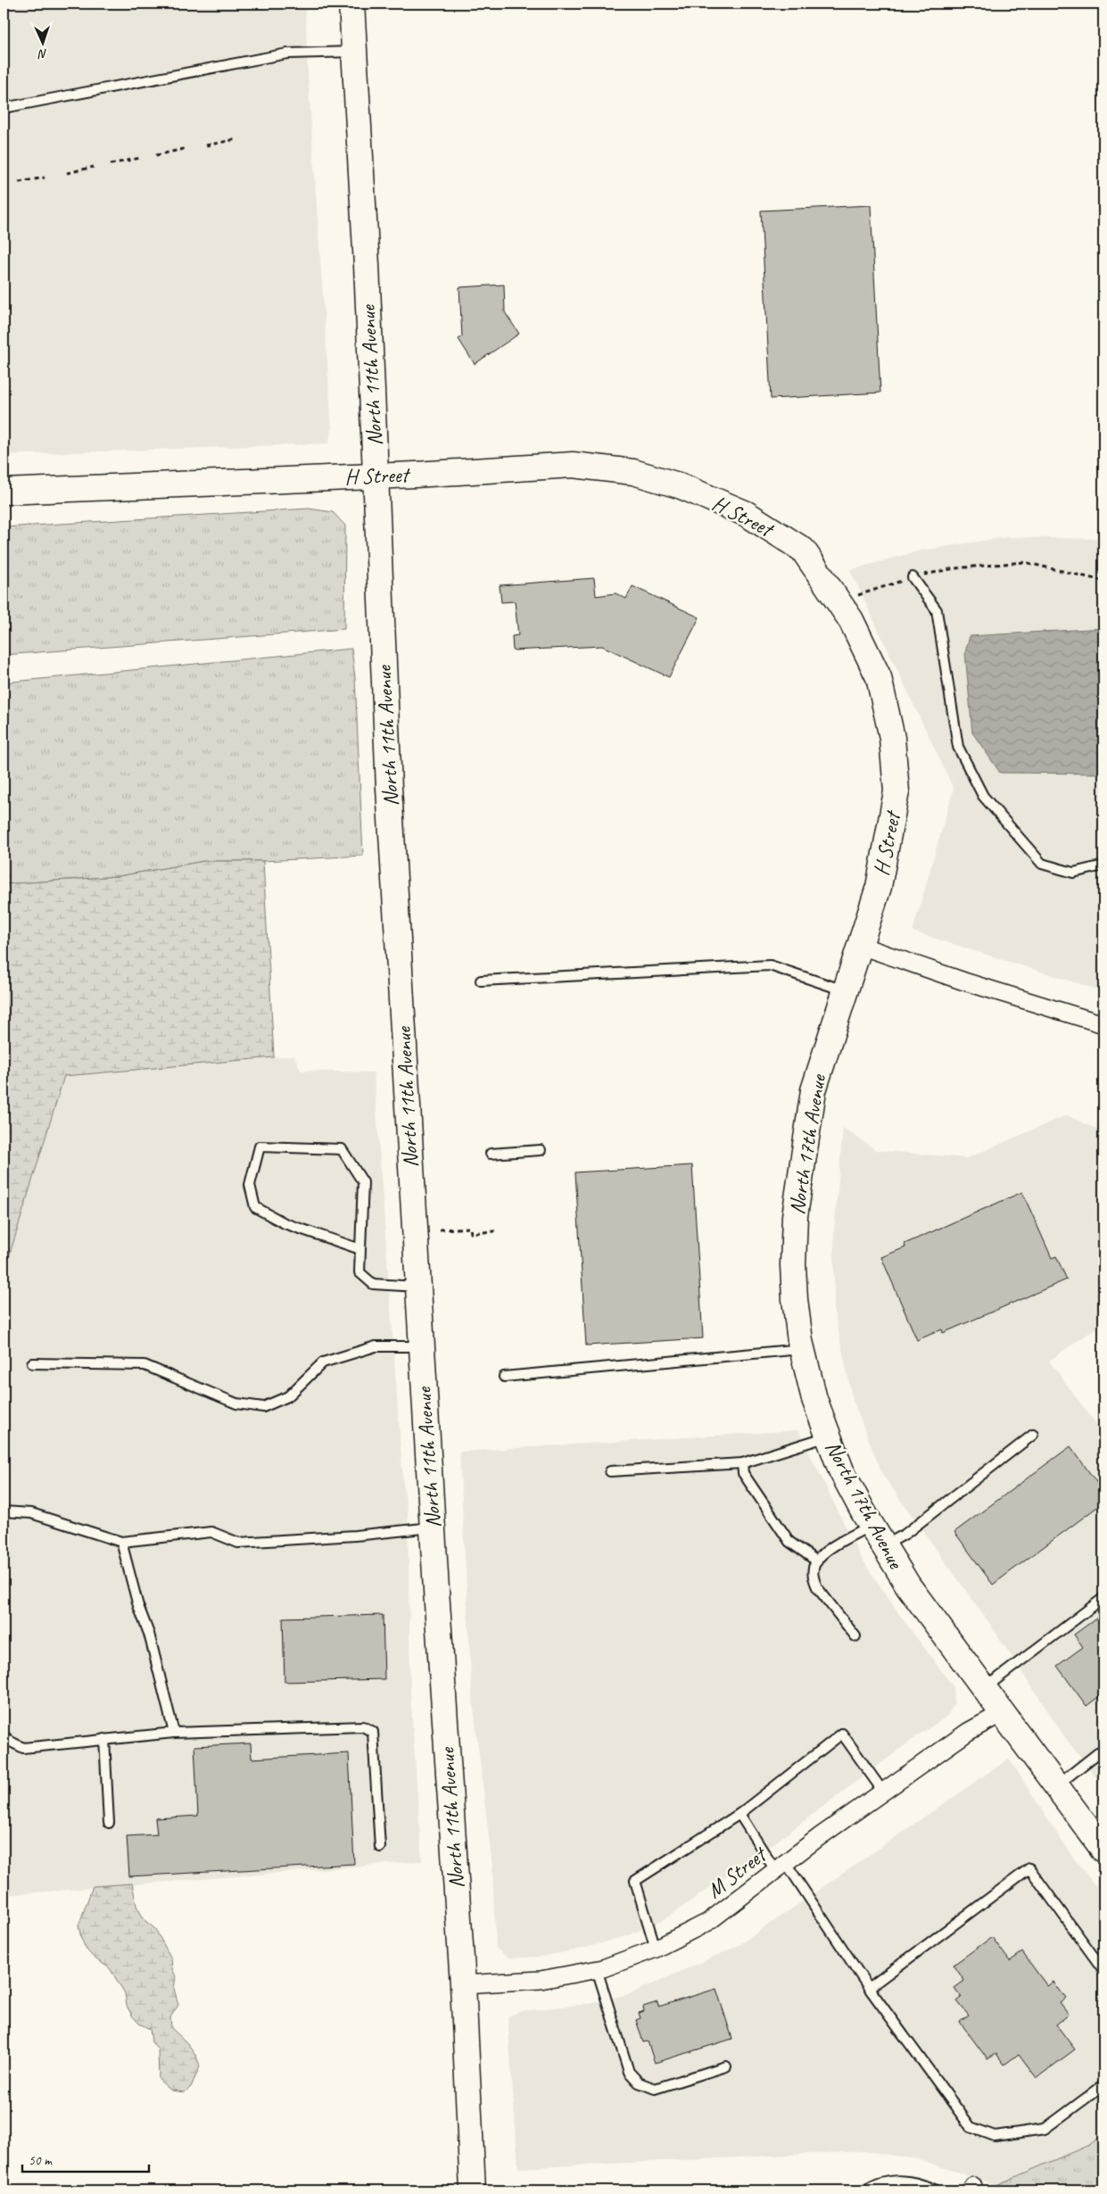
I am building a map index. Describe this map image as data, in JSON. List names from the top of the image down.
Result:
{
  "streets": {
    "street": [
      "North 11th Avenue",
      "H Street",
      "North 17th Avenue",
      "M Street"
    ]
  },
  "crossings": [
    ["North 11th Avenue", "H Street"],
    ["North 11th Avenue", "M Street"],
    ["H Street", "North 17th Avenue"],
    ["North 17th Avenue", "M Street"]
  ],
  "scale_bar": "50 m",
  "north": "bottom"
}
